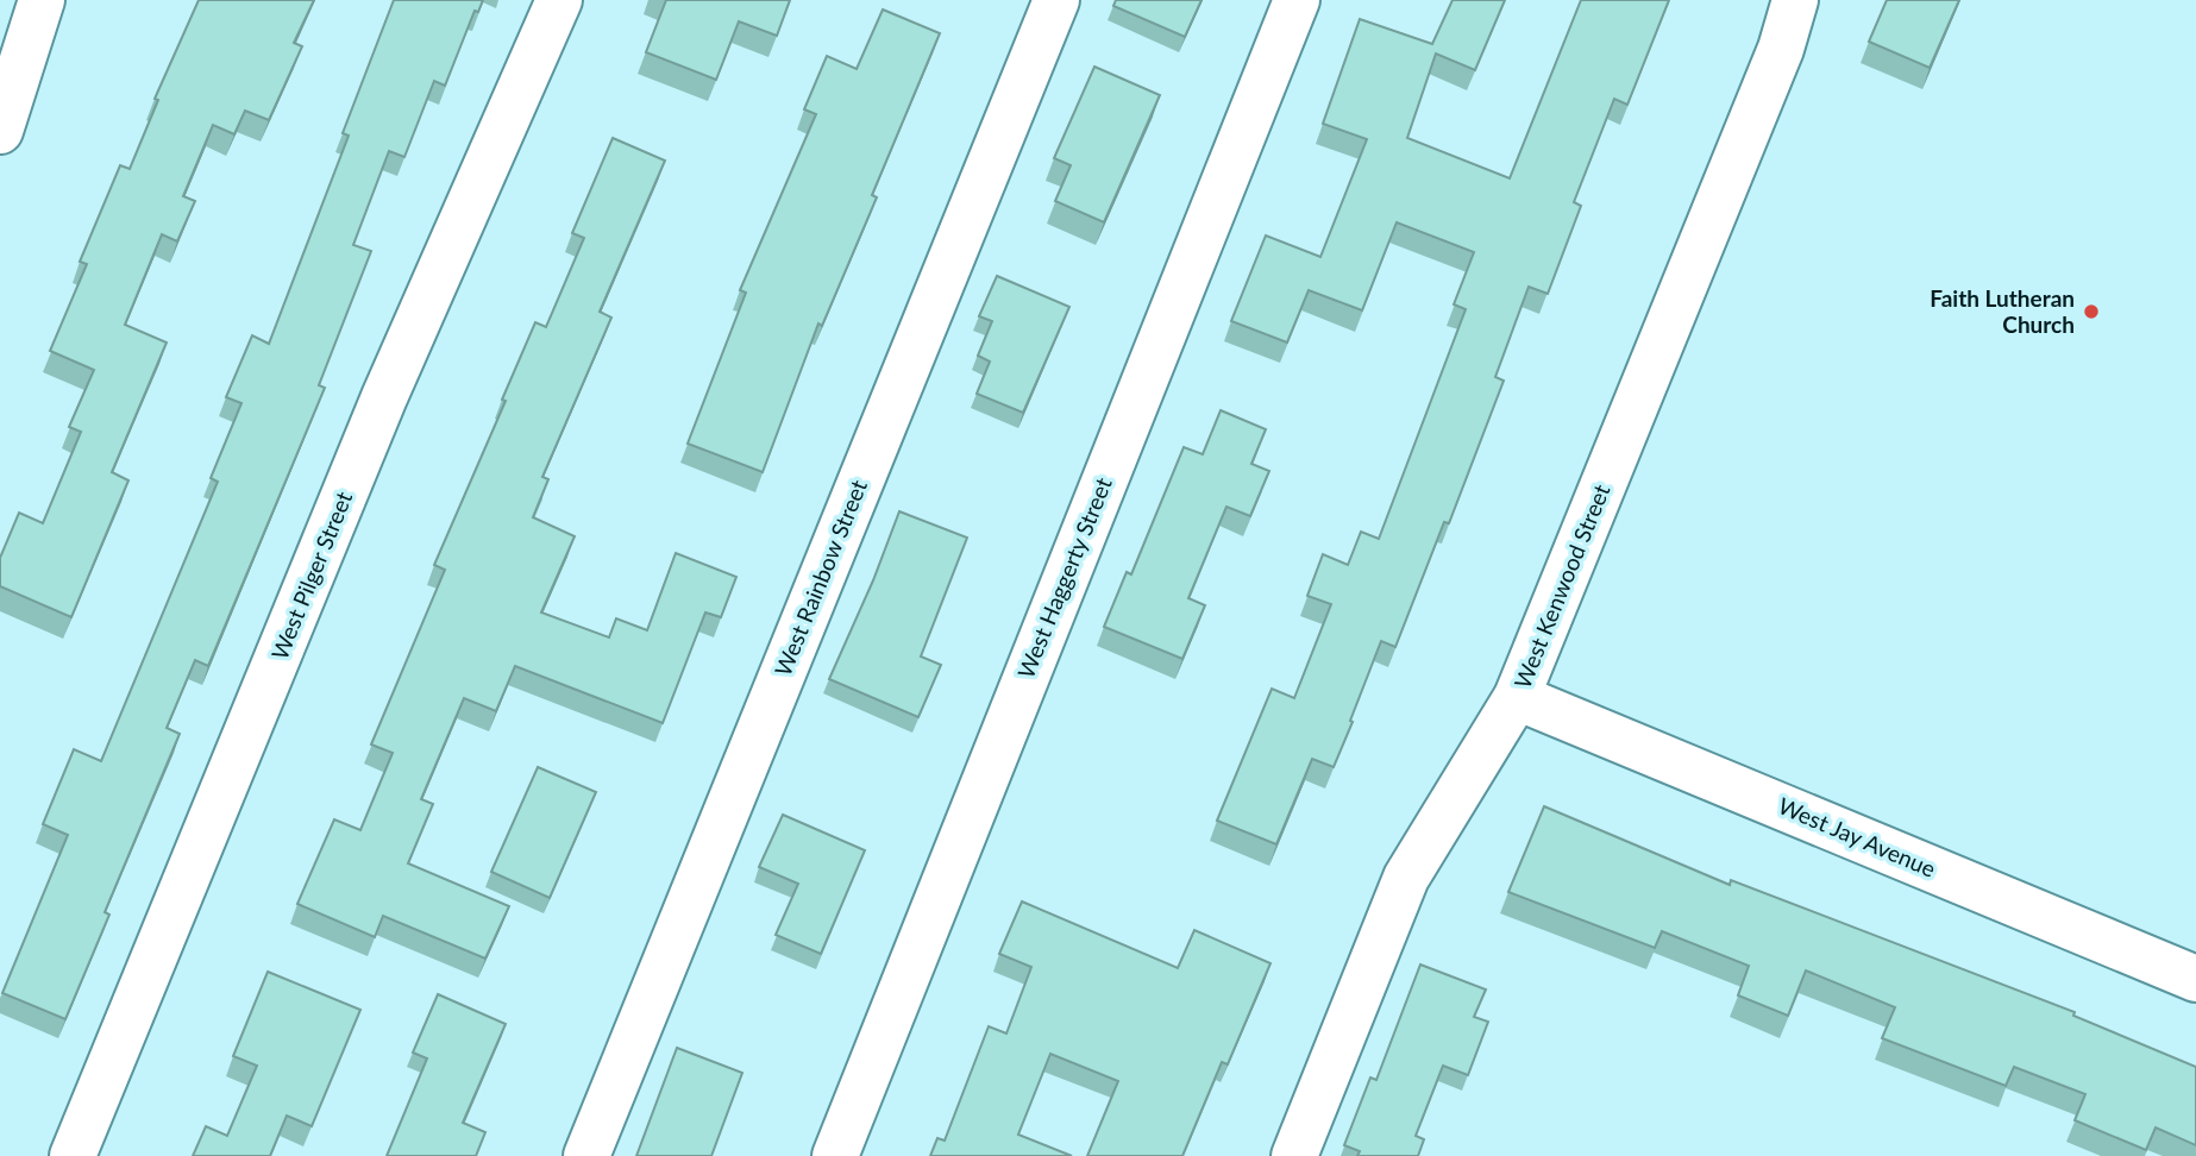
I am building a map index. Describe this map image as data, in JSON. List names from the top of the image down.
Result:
{
  "streets": {
    "street": [
      "West Pilger Street",
      "West Rainbow Street",
      "West Haggerty Street",
      "West Kenwood Street",
      "West Jay Avenue"
    ]
  },
  "crossings": [
    ["West Kenwood Street", "West Jay Avenue"]
  ],
  "places": ["Faith Lutheran Church"]
}
